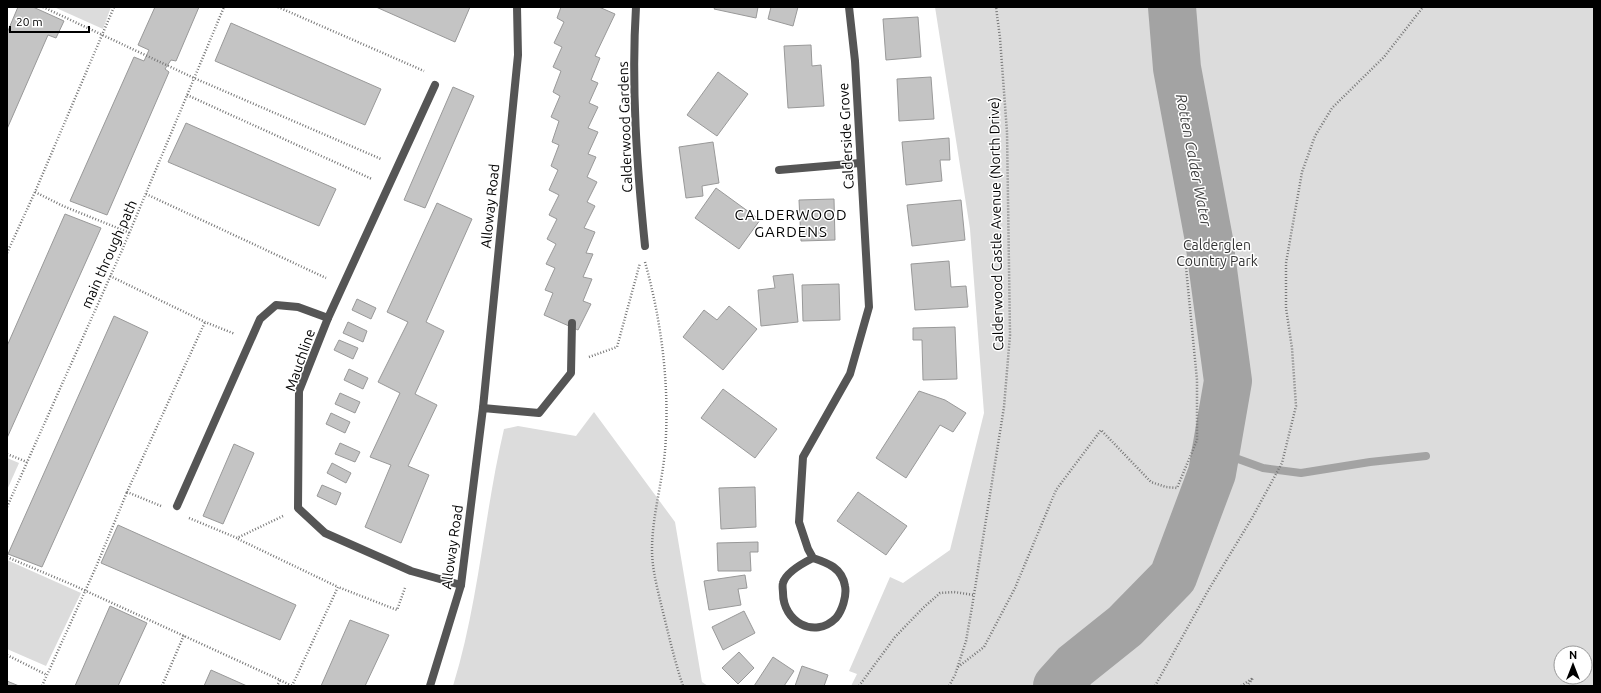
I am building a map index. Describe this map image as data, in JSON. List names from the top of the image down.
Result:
{
  "streets": {
    "street": [
      "Calderwood Gardens",
      "Calderside Grove",
      "Alloway Road",
      "Mauchline"
    ],
    "path": ["Calderwood Castle Avenue (North Drive)", "main through path"]
  },
  "crossings": [
    ["Alloway Road", "Mauchline"]
  ],
  "districts": ["CALDERWOOD GARDENS"],
  "water": ["Rotten Calder Water"],
  "parks": ["Calderglen Country Park"],
  "scale_bar": "20 m",
  "north": "top"
}
